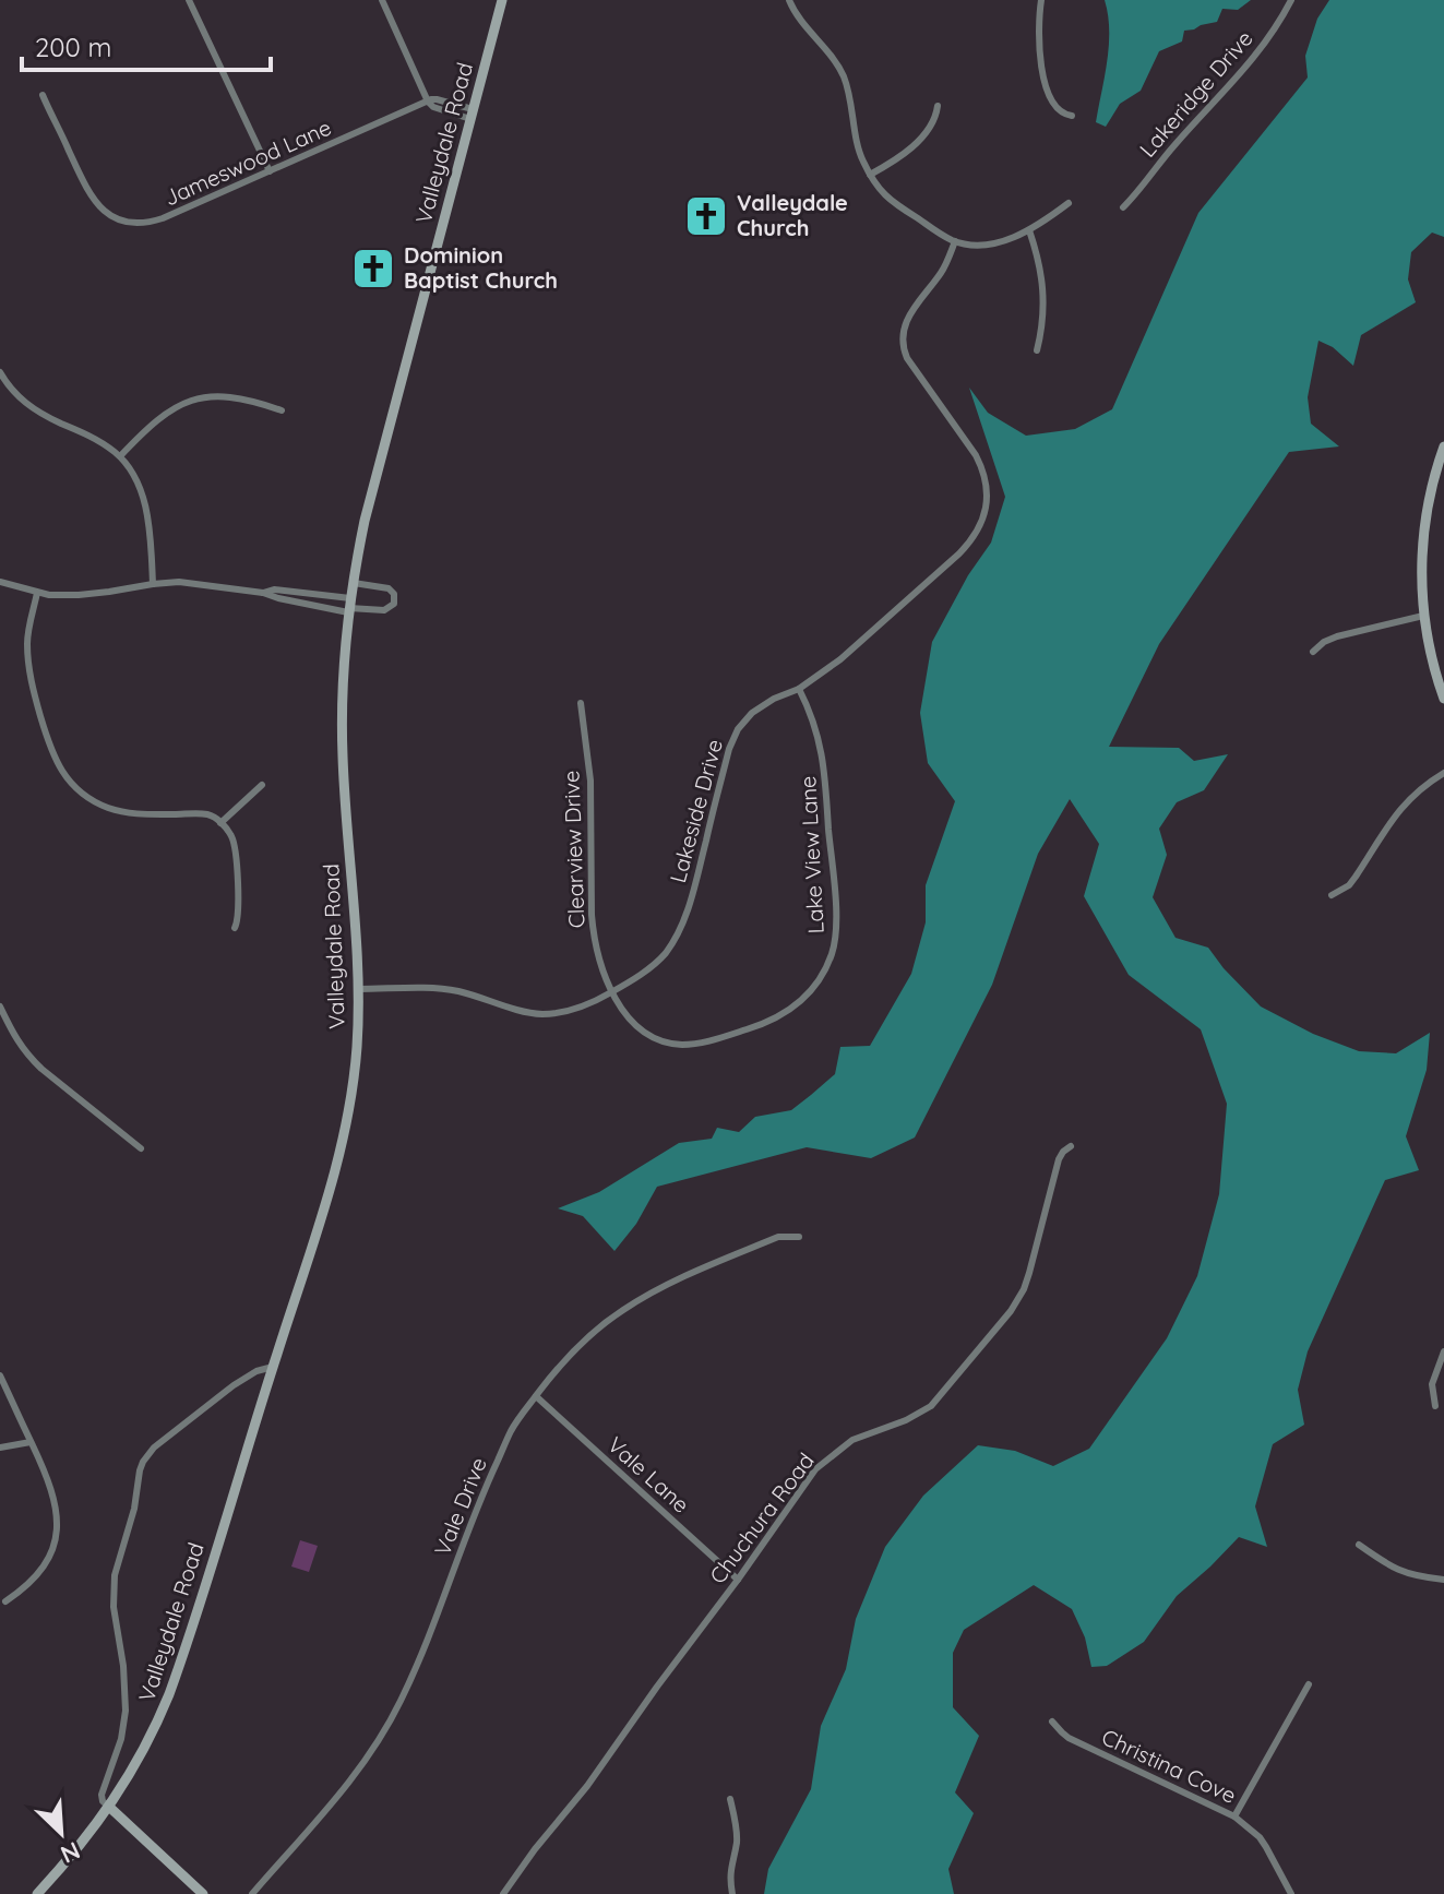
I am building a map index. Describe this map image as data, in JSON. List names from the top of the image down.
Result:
{
  "streets": {
    "main road": ["Valleydale Road"],
    "street": [
      "Lakeridge Drive",
      "Jameswood Lane",
      "Lakeside Drive",
      "Clearview Drive",
      "Lake View Lane",
      "Vale Lane",
      "Vale Drive",
      "Chuchura Road",
      "Christina Cove"
    ]
  },
  "crossings": [
    ["Valleydale Road", "Lakeside Drive"],
    ["Lakeside Drive", "Clearview Drive"],
    ["Lakeside Drive", "Lake View Lane"],
    ["Clearview Drive", "Lake View Lane"],
    ["Vale Lane", "Vale Drive"],
    ["Vale Lane", "Chuchura Road"]
  ],
  "places": {
    "church": ["Valleydale Church", "Dominion Baptist Church"]
  },
  "scale_bar": "200 m",
  "north": "bottom right"
}
